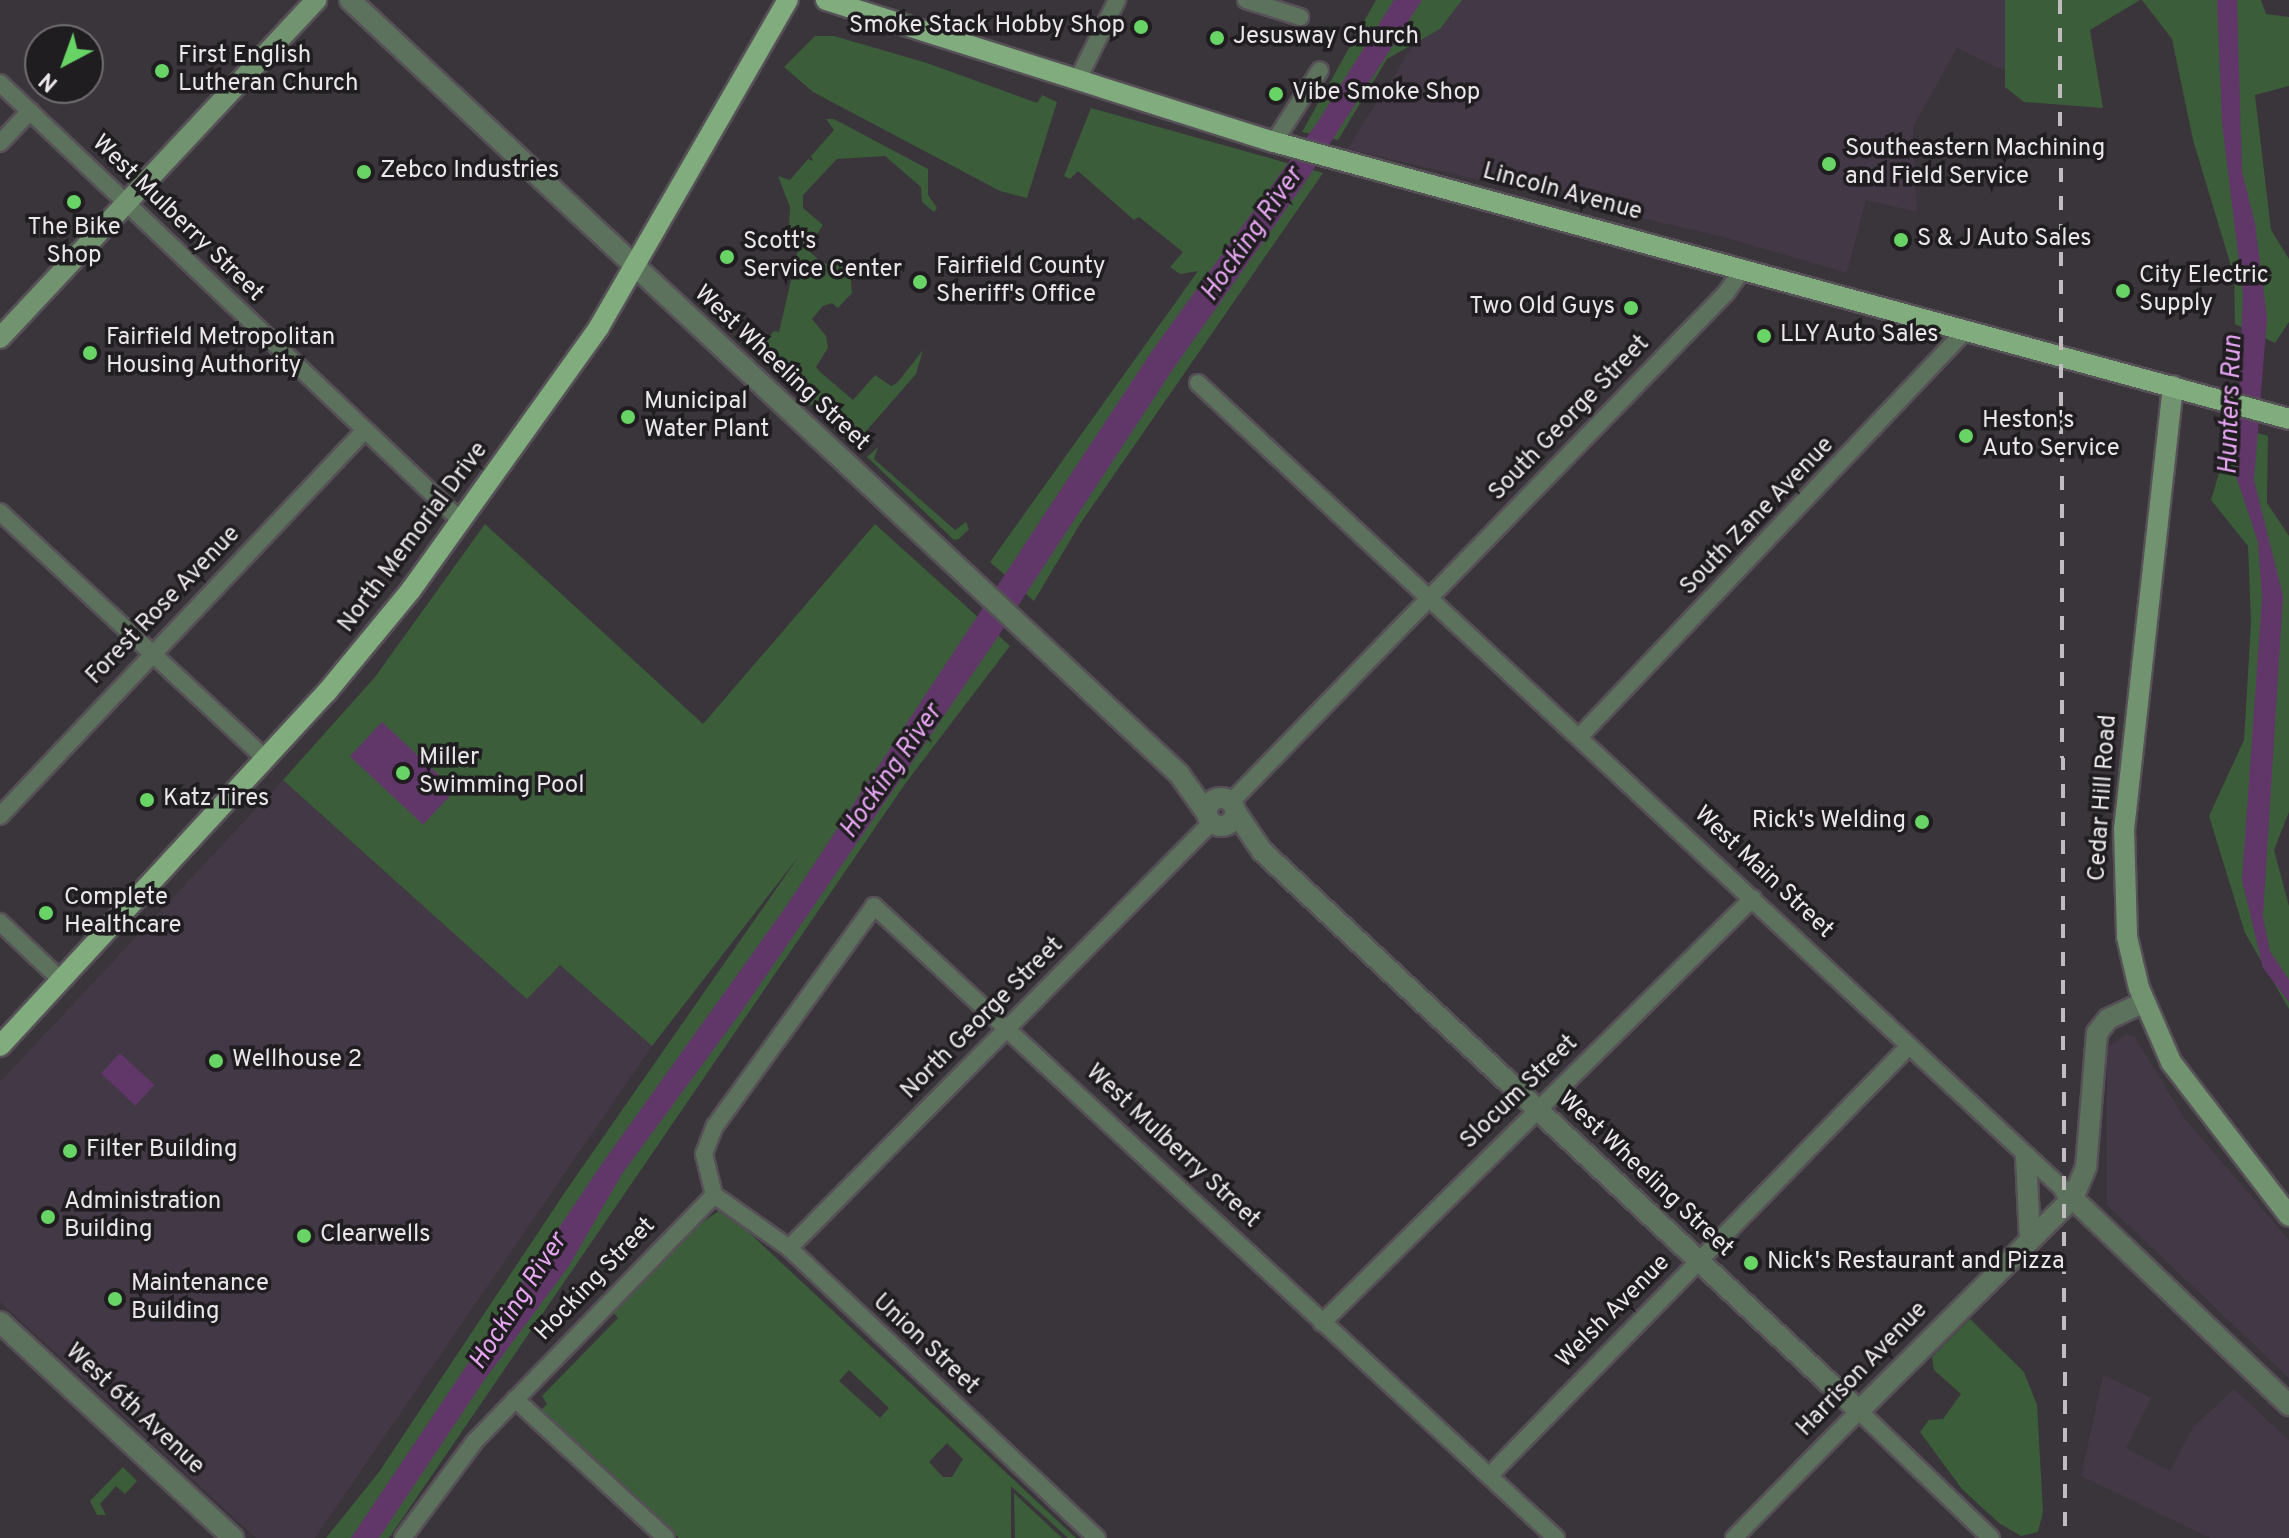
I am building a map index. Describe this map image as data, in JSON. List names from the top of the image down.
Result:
{
  "streets": {
    "main road": ["Lincoln Avenue", "North Memorial Drive", "Cedar Hill Road"],
    "street": [
      "West Mulberry Street",
      "West Wheeling Street",
      "South George Street",
      "South Zane Avenue",
      "Forest Rose Avenue",
      "West Main Street",
      "North George Street",
      "Slocum Street",
      "Hocking Street",
      "Welsh Avenue",
      "Union Street",
      "Harrison Avenue",
      "West 6th Avenue"
    ]
  },
  "crossings": [
    ["Lincoln Avenue", "South George Street"],
    ["Lincoln Avenue", "South Zane Avenue"],
    ["Lincoln Avenue", "Cedar Hill Road"],
    ["West Mulberry Street", "North Memorial Drive"],
    ["West Mulberry Street", "Forest Rose Avenue"],
    ["West Mulberry Street", "North George Street"],
    ["West Mulberry Street", "Slocum Street"],
    ["West Mulberry Street", "Hocking Street"],
    ["West Mulberry Street", "Welsh Avenue"],
    ["West Mulberry Street", "Union Street"],
    ["West Wheeling Street", "North Memorial Drive"],
    ["West Wheeling Street", "North George Street"],
    ["West Wheeling Street", "Slocum Street"],
    ["West Wheeling Street", "Welsh Avenue"],
    ["West Wheeling Street", "Harrison Avenue"],
    ["South George Street", "West Main Street"],
    ["South George Street", "North George Street"],
    ["South Zane Avenue", "West Main Street"],
    ["Cedar Hill Road", "Harrison Avenue"],
    ["West Main Street", "North George Street"],
    ["West Main Street", "Slocum Street"],
    ["West Main Street", "Welsh Avenue"],
    ["West Main Street", "Harrison Avenue"],
    ["North George Street", "Union Street"],
    ["Hocking Street", "Union Street"]
  ],
  "water": ["Hocking River", "Hunters Run"],
  "places": [
    "Smoke Stack Hobby Shop",
    "Jesusway Church",
    "First English Lutheran Church",
    "Vibe Smoke Shop",
    "Southeastern Machining and Field Service",
    "Zebco Industries",
    "The Bike Shop",
    "S & J Auto Sales",
    "Scott's Service Center",
    "Fairfield County Sheriff's Office",
    "City Electric Supply",
    "Two Old Guys",
    "LLY Auto Sales",
    "Fairfield Metropolitan Housing Authority",
    "Municipal Water Plant",
    "Heston's Auto Service",
    "Miller Swimming Pool",
    "Katz Tires",
    "Rick's Welding",
    "Complete Healthcare",
    "Wellhouse 2",
    "Filter Building",
    "Administration Building",
    "Clearwells",
    "Nick's Restaurant and Pizza",
    "Maintenance Building"
  ],
  "north": "bottom left"
}
